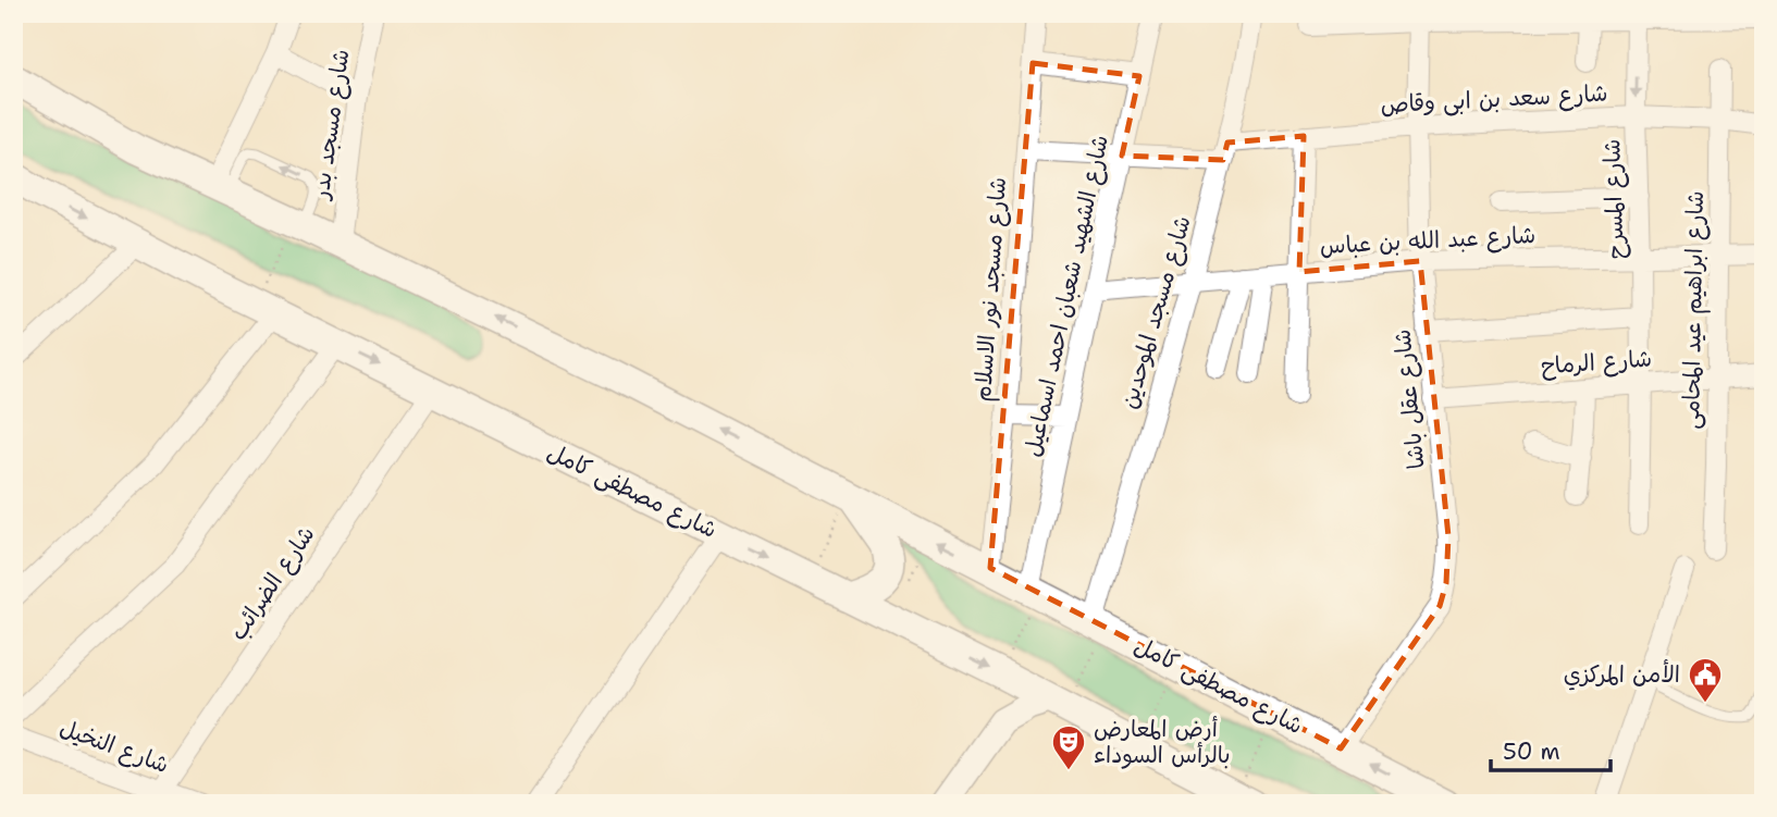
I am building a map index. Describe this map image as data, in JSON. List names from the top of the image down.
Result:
{
  "streets": {
    "main road": ["شارع مصطفى كامل"],
    "street": [
      "شارع سعد بن ابى وقاص",
      "شارع مسجد بدر",
      "شارع المسرح",
      "شارع عبد الله بن عباس",
      "شارع مسجد نور الاسلام",
      "شارع الشهيد شعبان احمد اسماعيل",
      "شارع ابراهيم عيد المحامى",
      "شارع مسجد الموحدين",
      "شارع الرماح",
      "شارع عقل باشا",
      "شارع الضرائب",
      "شارع النخيل"
    ]
  },
  "crossings": [
    ["شارع سعد بن ابى وقاص", "شارع المسرح"],
    ["شارع سعد بن ابى وقاص", "شارع مسجد نور الاسلام"],
    ["شارع سعد بن ابى وقاص", "شارع الشهيد شعبان احمد اسماعيل"],
    ["شارع سعد بن ابى وقاص", "شارع ابراهيم عيد المحامى"],
    ["شارع سعد بن ابى وقاص", "شارع مسجد الموحدين"],
    ["شارع سعد بن ابى وقاص", "شارع عقل باشا"],
    ["شارع مسجد بدر", "شارع مصطفى كامل"],
    ["شارع المسرح", "شارع عبد الله بن عباس"],
    ["شارع المسرح", "شارع الرماح"],
    ["شارع عبد الله بن عباس", "شارع الشهيد شعبان احمد اسماعيل"],
    ["شارع عبد الله بن عباس", "شارع ابراهيم عيد المحامى"],
    ["شارع عبد الله بن عباس", "شارع مسجد الموحدين"],
    ["شارع عبد الله بن عباس", "شارع عقل باشا"],
    ["شارع مسجد نور الاسلام", "شارع مصطفى كامل"],
    ["شارع الشهيد شعبان احمد اسماعيل", "شارع مصطفى كامل"],
    ["شارع ابراهيم عيد المحامى", "شارع الرماح"],
    ["شارع مسجد الموحدين", "شارع مصطفى كامل"],
    ["شارع الرماح", "شارع عقل باشا"],
    ["شارع عقل باشا", "شارع مصطفى كامل"],
    ["شارع مصطفى كامل", "شارع الضرائب"],
    ["شارع الضرائب", "شارع النخيل"]
  ],
  "places": {
    "public building": ["الأمن المركزي"],
    "theatre": ["أرض المعارض بالرأس السوداء"]
  },
  "scale_bar": "50 m"
}
